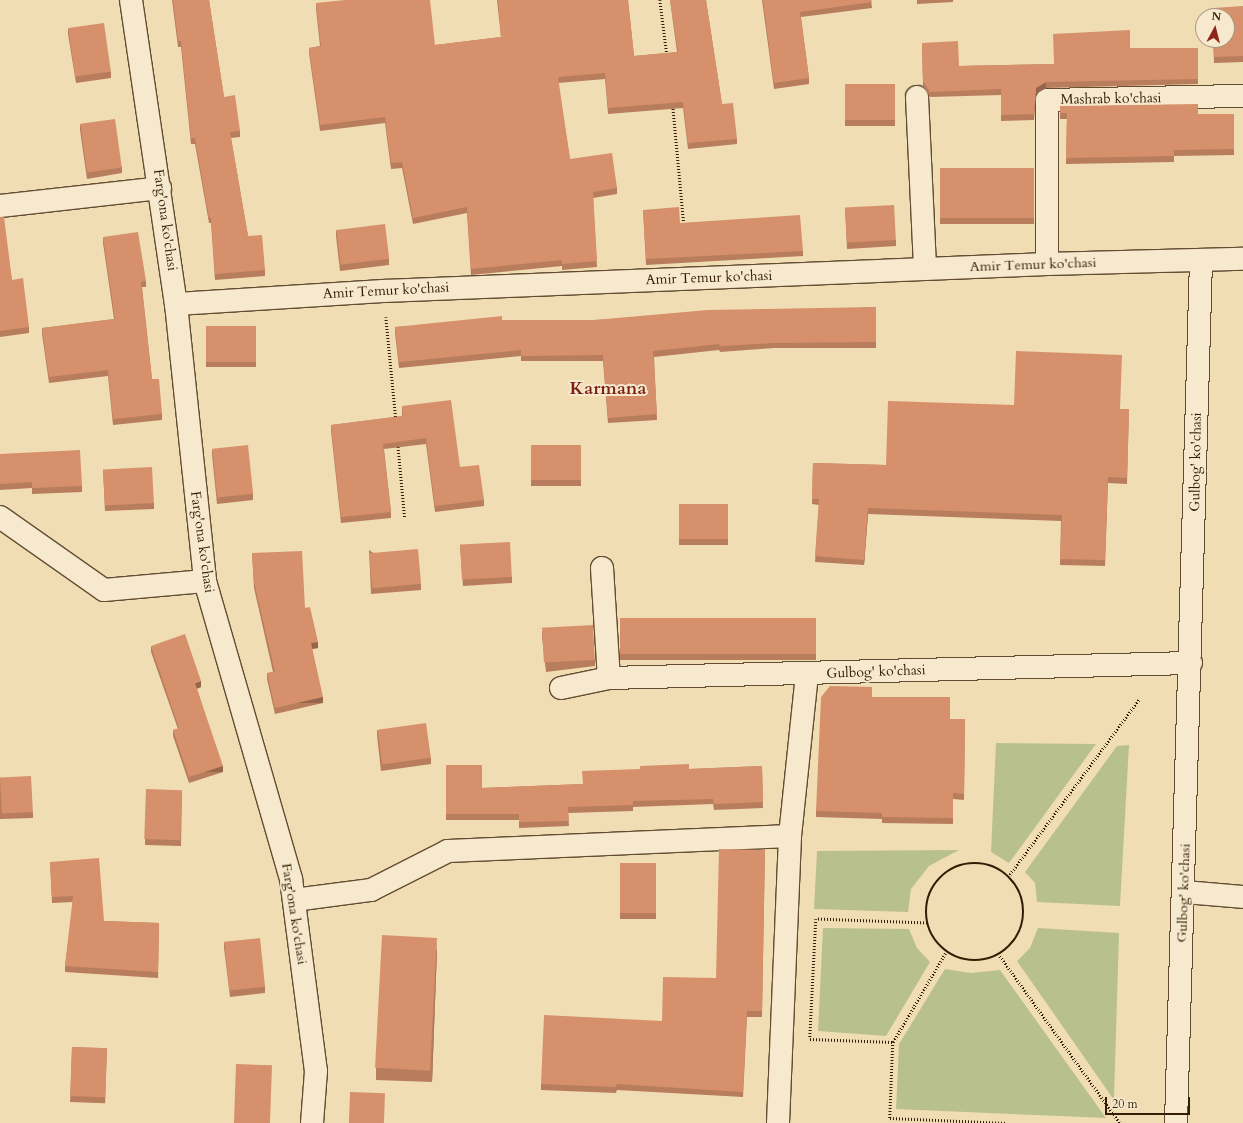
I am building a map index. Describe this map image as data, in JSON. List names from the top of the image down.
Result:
{
  "streets": {
    "street": [
      "Mashrab ko'chasi",
      "Farg'ona ko'chasi",
      "Amir Temur ko'chasi",
      "Gulbog' ko'chasi"
    ]
  },
  "crossings": [
    ["Mashrab ko'chasi", "Amir Temur ko'chasi"],
    ["Farg'ona ko'chasi", "Amir Temur ko'chasi"],
    ["Amir Temur ko'chasi", "Gulbog' ko'chasi"]
  ],
  "districts": ["Karmana"],
  "scale_bar": "20 m",
  "north": "top"
}
